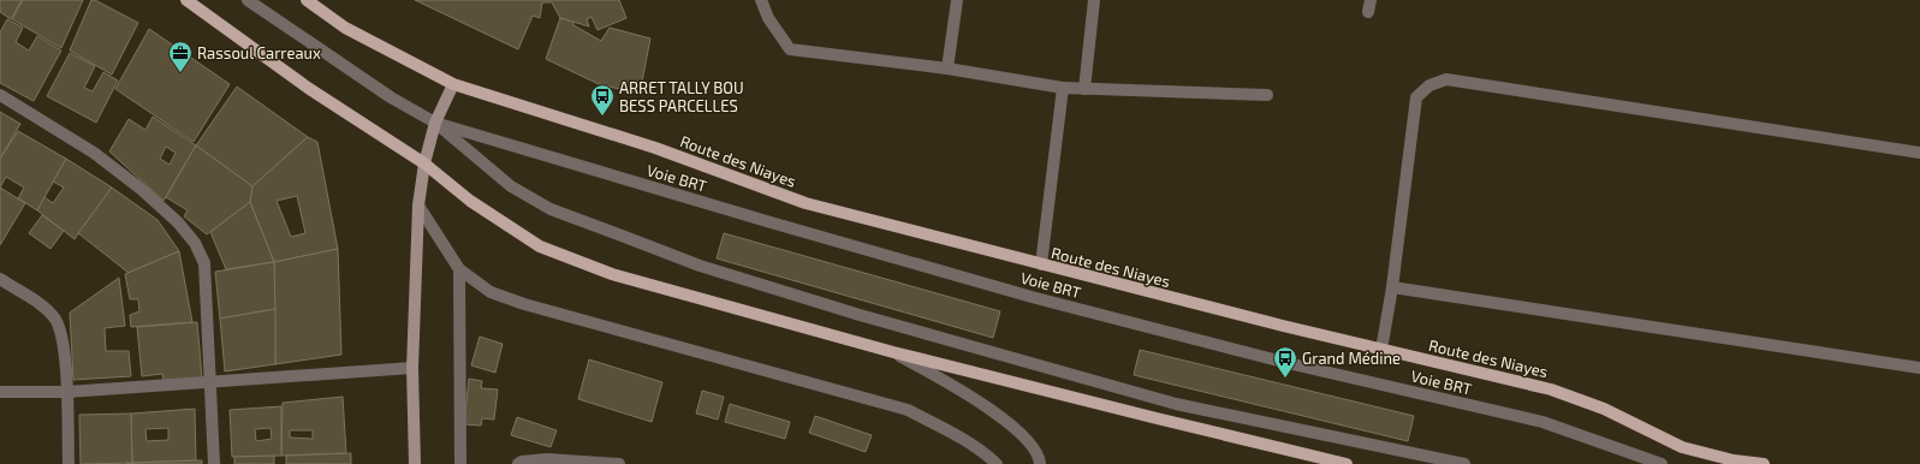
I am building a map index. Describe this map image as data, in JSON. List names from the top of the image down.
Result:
{
  "streets": {
    "main road": ["Route des Niayes"],
    "street": ["Voie BRT"]
  },
  "places": {
    "office": ["Rassoul Carreaux"],
    "bus stop": ["ARRET TALLY BOU BESS PARCELLES", "Grand Médine"]
  }
}
